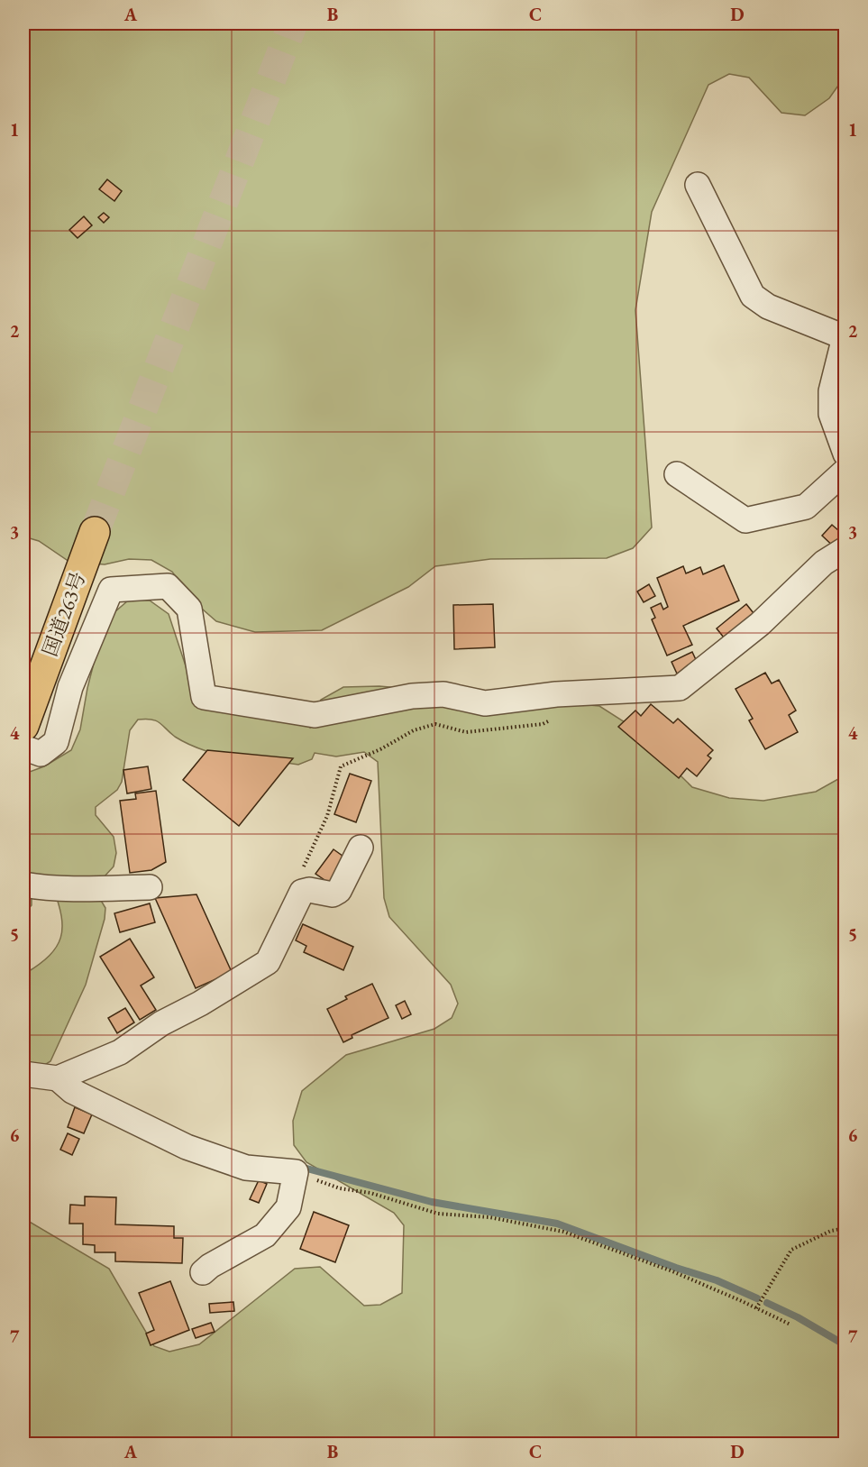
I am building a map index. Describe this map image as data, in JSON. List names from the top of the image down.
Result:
{
  "streets": {
    "highway": ["国道263号"]
  },
  "grid": {
    "columns": [
      "A",
      "B",
      "C",
      "D"
    ],
    "rows": [
      "1",
      "2",
      "3",
      "4",
      "5",
      "6",
      "7"
    ]
  }
}
